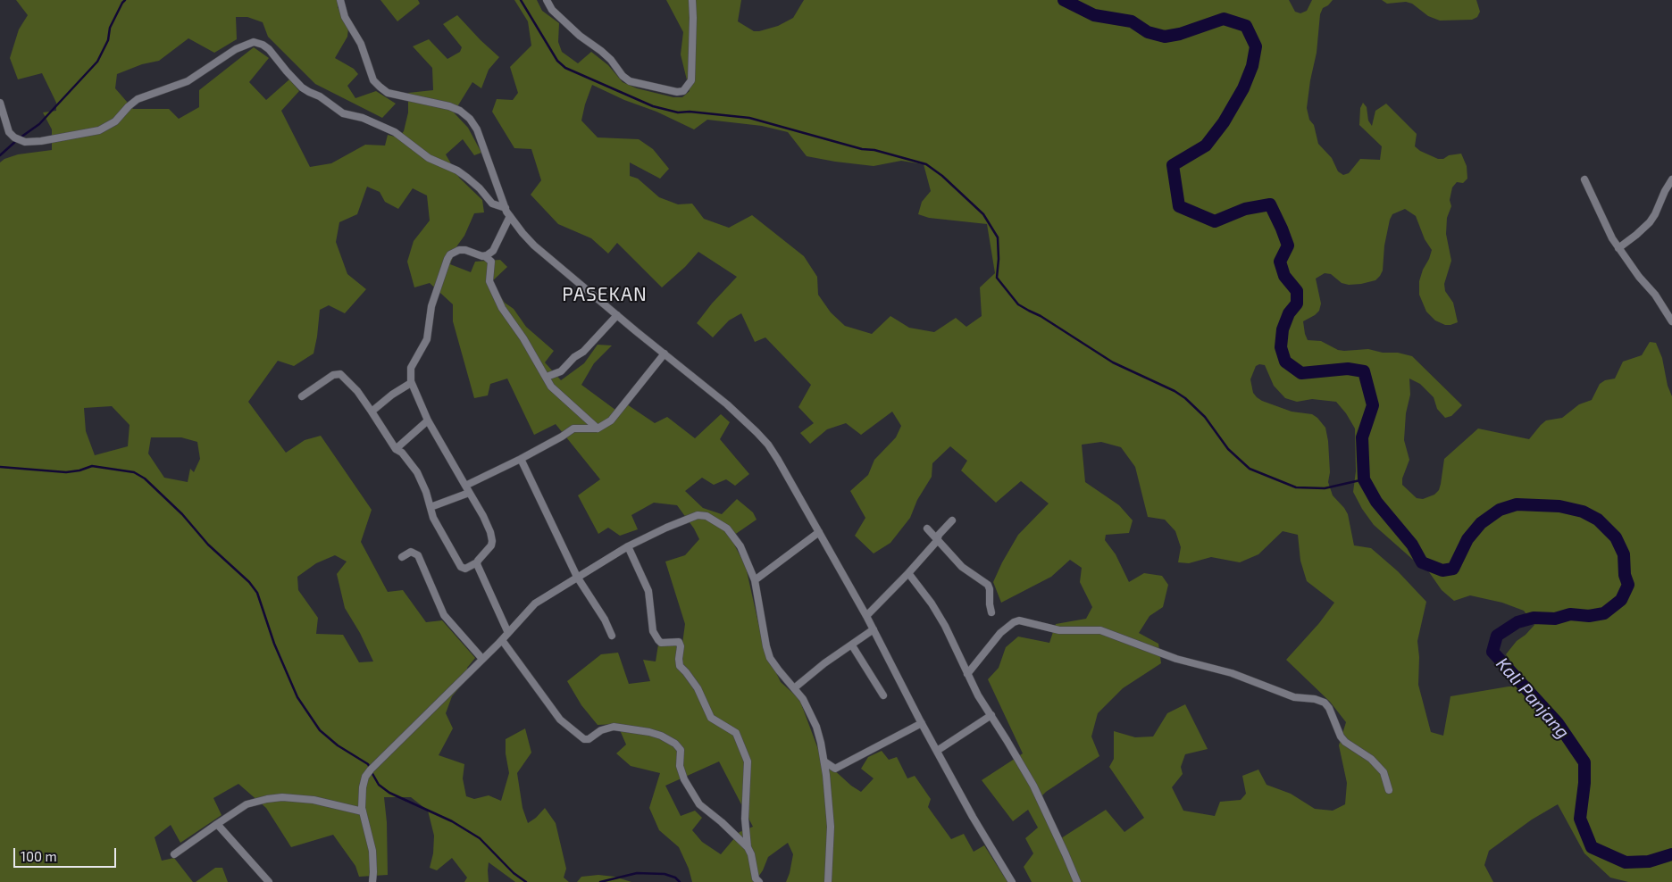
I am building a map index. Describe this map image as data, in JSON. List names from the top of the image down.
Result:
{
  "districts": ["PASEKAN"],
  "water": ["Kali Panjang"],
  "scale_bar": "100 m"
}
